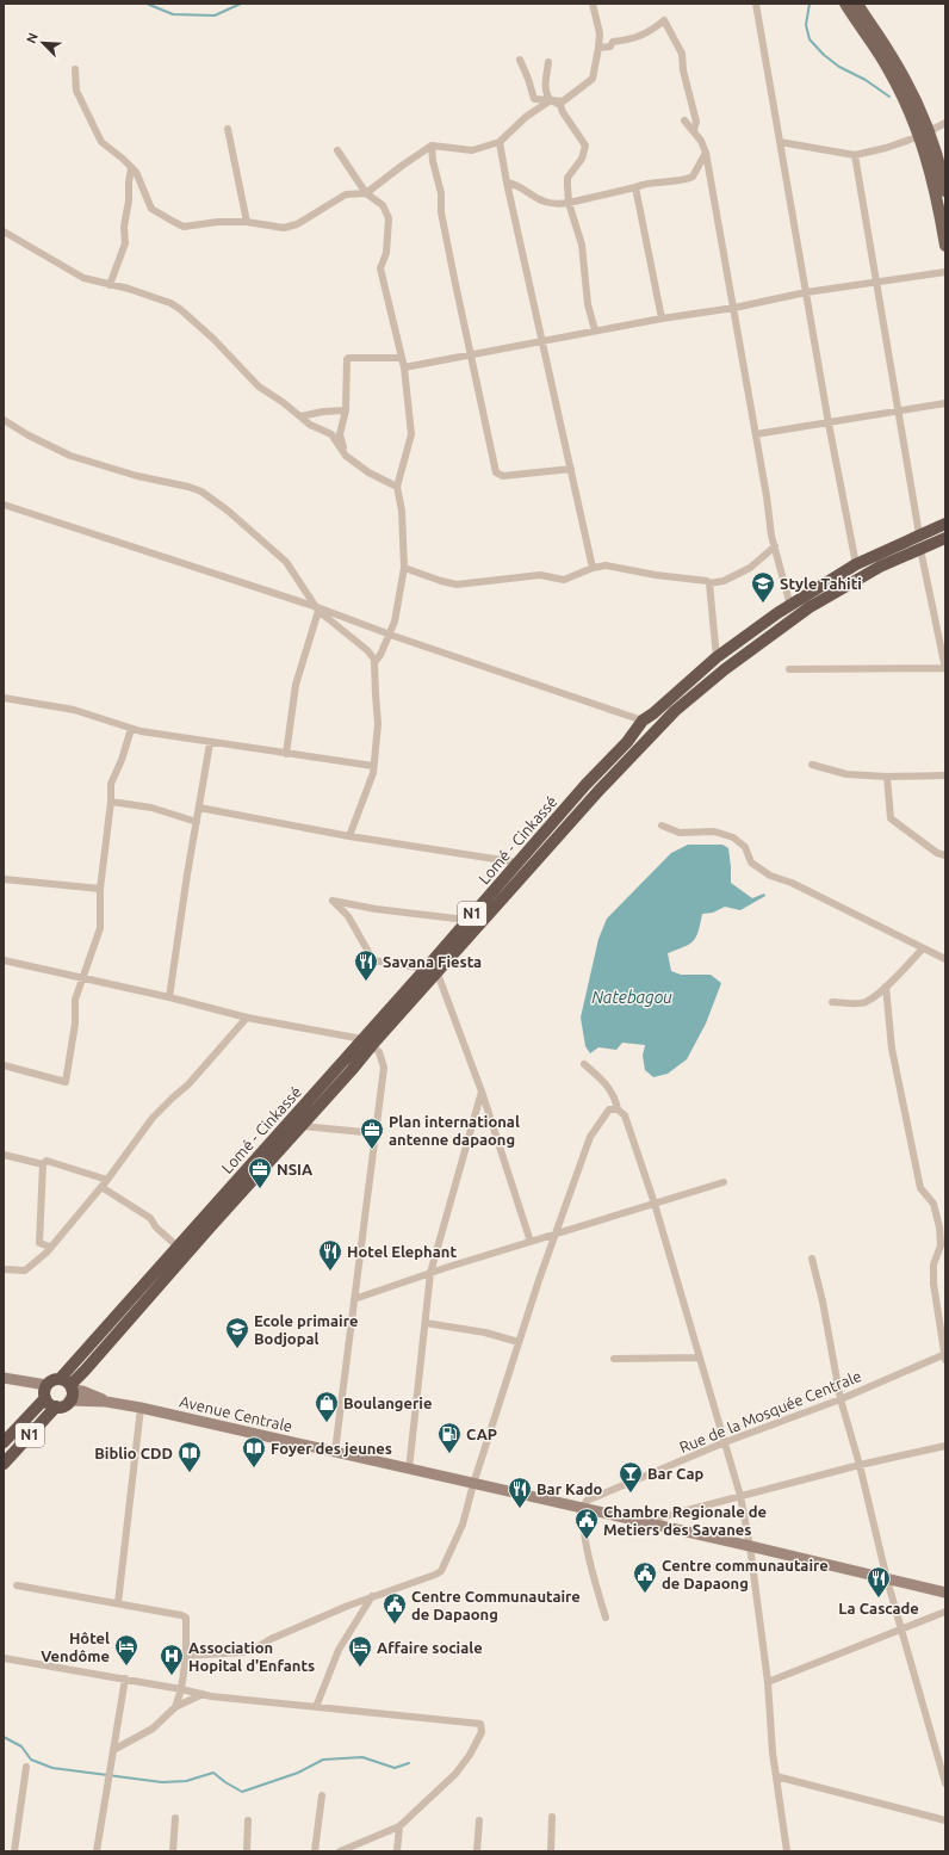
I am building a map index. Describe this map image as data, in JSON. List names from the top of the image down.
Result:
{
  "streets": {
    "highway": ["Lomé - Cinkassé", "N1"],
    "main road": ["Avenue Centrale"],
    "street": ["Rue de la Mosquée Centrale"]
  },
  "crossings": [
    ["Lomé - Cinkassé", "N1"],
    ["Lomé - Cinkassé", "Avenue Centrale"],
    ["N1", "Avenue Centrale"],
    ["Rue de la Mosquée Centrale", "Avenue Centrale"]
  ],
  "water": ["Natebagou"],
  "places": {
    "school or university": ["Style Tahiti", "Ecole primaire Bodjopal"],
    "restaurant": [
      "Savana Fiesta",
      "Hotel Elephant",
      "Bar Kado",
      "La Cascade"
    ],
    "office": ["Plan international antenne dapaong", "NSIA"],
    "shop": ["Boulangerie"],
    "fuel station": ["CAP"],
    "library": ["Foyer des jeunes", "Biblio CDD"],
    "bar": ["Bar Cap"],
    "public building": ["Chambre Regionale de Metiers des Savanes", "Centre communautaire de Dapaong", "Centre Communautaire de Dapaong"],
    "hotel": ["Hôtel Vendôme", "Affaire sociale"],
    "hospital": ["Association Hopital d'Enfants"]
  },
  "north": "top left"
}
